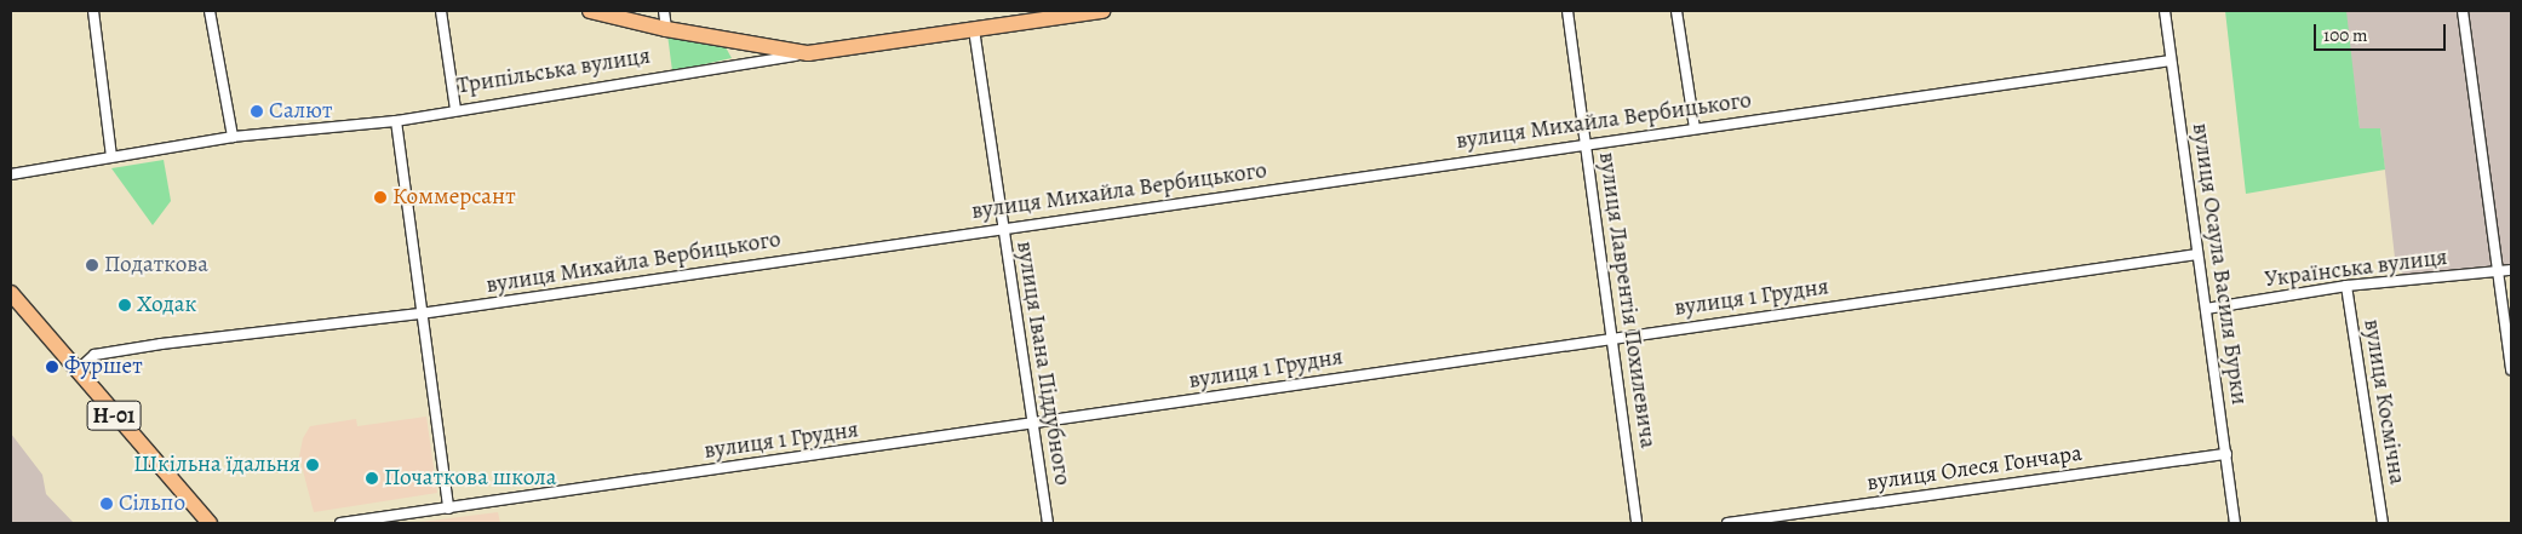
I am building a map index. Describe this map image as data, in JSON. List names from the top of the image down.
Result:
{
  "streets": {
    "main road": ["Трипільська вулиця", "Н-01"],
    "street": [
      "вулиця Михайла Вербицького",
      "вулиця Осаула Василя Бурки",
      "Українська вулиця",
      "вулиця 1 Грудня",
      "вулиця Лаврентія Похилевича",
      "вулиця Івана Піддубного",
      "вулиця Космічна",
      "вулиця Олеся Гончара"
    ]
  },
  "crossings": [
    ["Трипільська вулиця", "вулиця Івана Піддубного"],
    ["вулиця Михайла Вербицького", "вулиця Осаула Василя Бурки"],
    ["вулиця Михайла Вербицького", "вулиця Лаврентія Похилевича"],
    ["вулиця Михайла Вербицького", "вулиця Івана Піддубного"],
    ["вулиця Михайла Вербицького", "Н-01"],
    ["вулиця Осаула Василя Бурки", "Українська вулиця"],
    ["вулиця Осаула Василя Бурки", "вулиця 1 Грудня"],
    ["вулиця Осаула Василя Бурки", "вулиця Олеся Гончара"],
    ["Українська вулиця", "вулиця Космічна"],
    ["вулиця 1 Грудня", "вулиця Лаврентія Похилевича"],
    ["вулиця 1 Грудня", "вулиця Івана Піддубного"]
  ],
  "places": [
    "Салют",
    "Коммерсант",
    "Податкова",
    "Ходак",
    "Фуршет",
    "Шкільна їдальня",
    "Початкова школа",
    "Сільпо"
  ],
  "scale_bar": "100 m"
}
